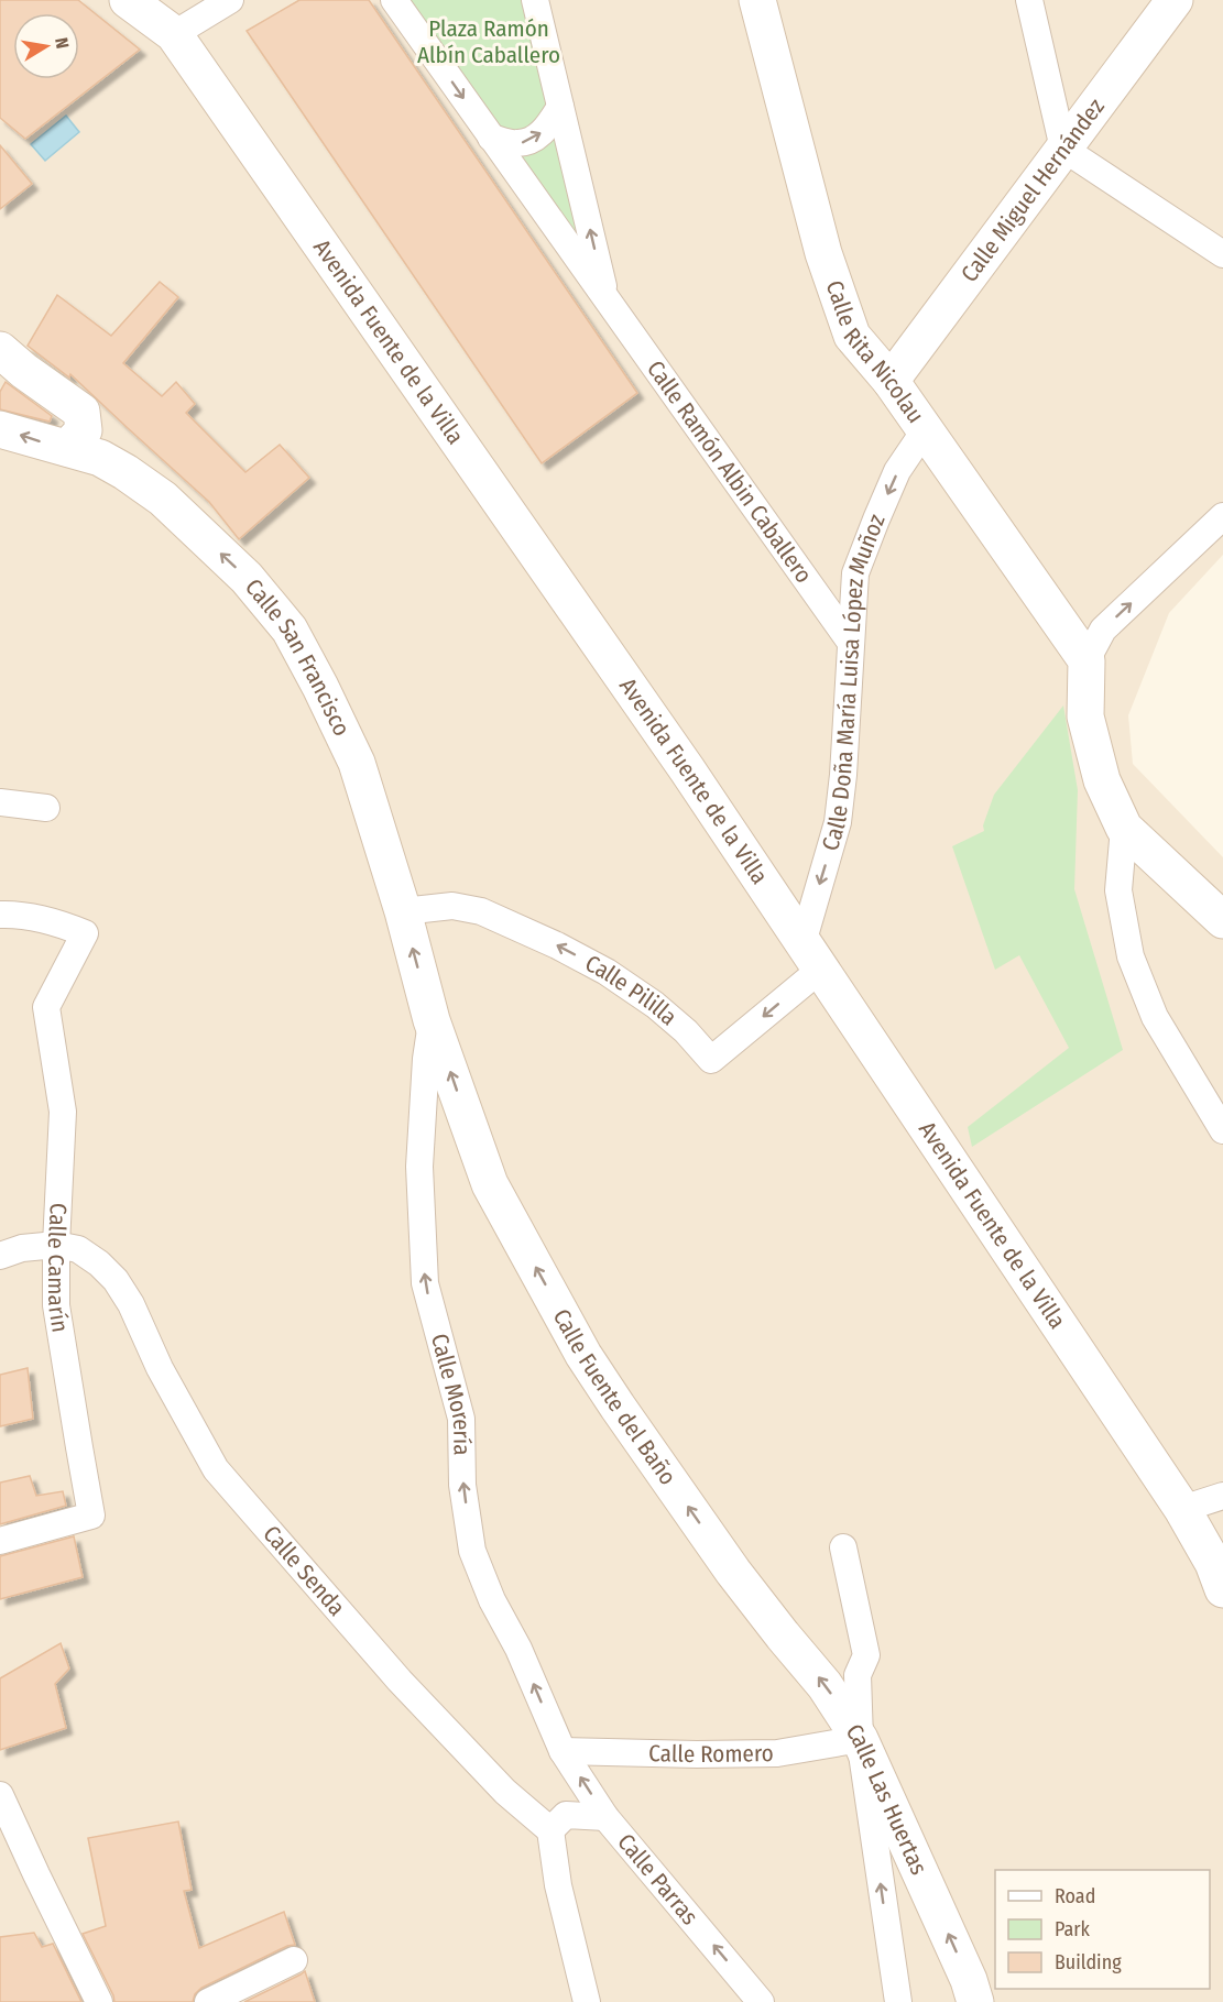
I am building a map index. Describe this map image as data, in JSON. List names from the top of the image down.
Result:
{
  "streets": {
    "street": [
      "Calle Miguel Hernández",
      "Avenida Fuente de la Villa",
      "Calle Rita Nicolau",
      "Calle Ramón Albin Caballero",
      "Calle San Francisco",
      "Calle Doña María Luisa López Muñoz",
      "Calle Pililla",
      "Calle Camarín",
      "Calle Morería",
      "Calle Fuente del Baño",
      "Calle Senda",
      "Calle Romero",
      "Calle Las Huertas",
      "Calle Parras"
    ]
  },
  "crossings": [
    ["Calle Miguel Hernández", "Calle Rita Nicolau"],
    ["Avenida Fuente de la Villa", "Calle Doña María Luisa López Muñoz"],
    ["Avenida Fuente de la Villa", "Calle Pililla"],
    ["Calle Rita Nicolau", "Calle Doña María Luisa López Muñoz"],
    ["Calle Ramón Albin Caballero", "Calle Doña María Luisa López Muñoz"],
    ["Calle San Francisco", "Calle Pililla"],
    ["Calle San Francisco", "Calle Morería"],
    ["Calle San Francisco", "Calle Fuente del Baño"],
    ["Calle Doña María Luisa López Muñoz", "Calle Pililla"],
    ["Calle Camarín", "Calle Senda"],
    ["Calle Morería", "Calle Fuente del Baño"],
    ["Calle Morería", "Calle Romero"],
    ["Calle Morería", "Calle Parras"],
    ["Calle Fuente del Baño", "Calle Romero"],
    ["Calle Fuente del Baño", "Calle Las Huertas"],
    ["Calle Romero", "Calle Las Huertas"],
    ["Calle Romero", "Calle Parras"]
  ],
  "one_way": [
    "Calle San Francisco",
    "Calle Doña María Luisa López Muñoz",
    "Calle Pililla",
    "Calle Morería",
    "Calle Fuente del Baño",
    "Calle Parras"
  ],
  "parks": ["Plaza Ramón Albín Caballero"],
  "legend": ["Road", "Park", "Building"],
  "north": "right"
}
